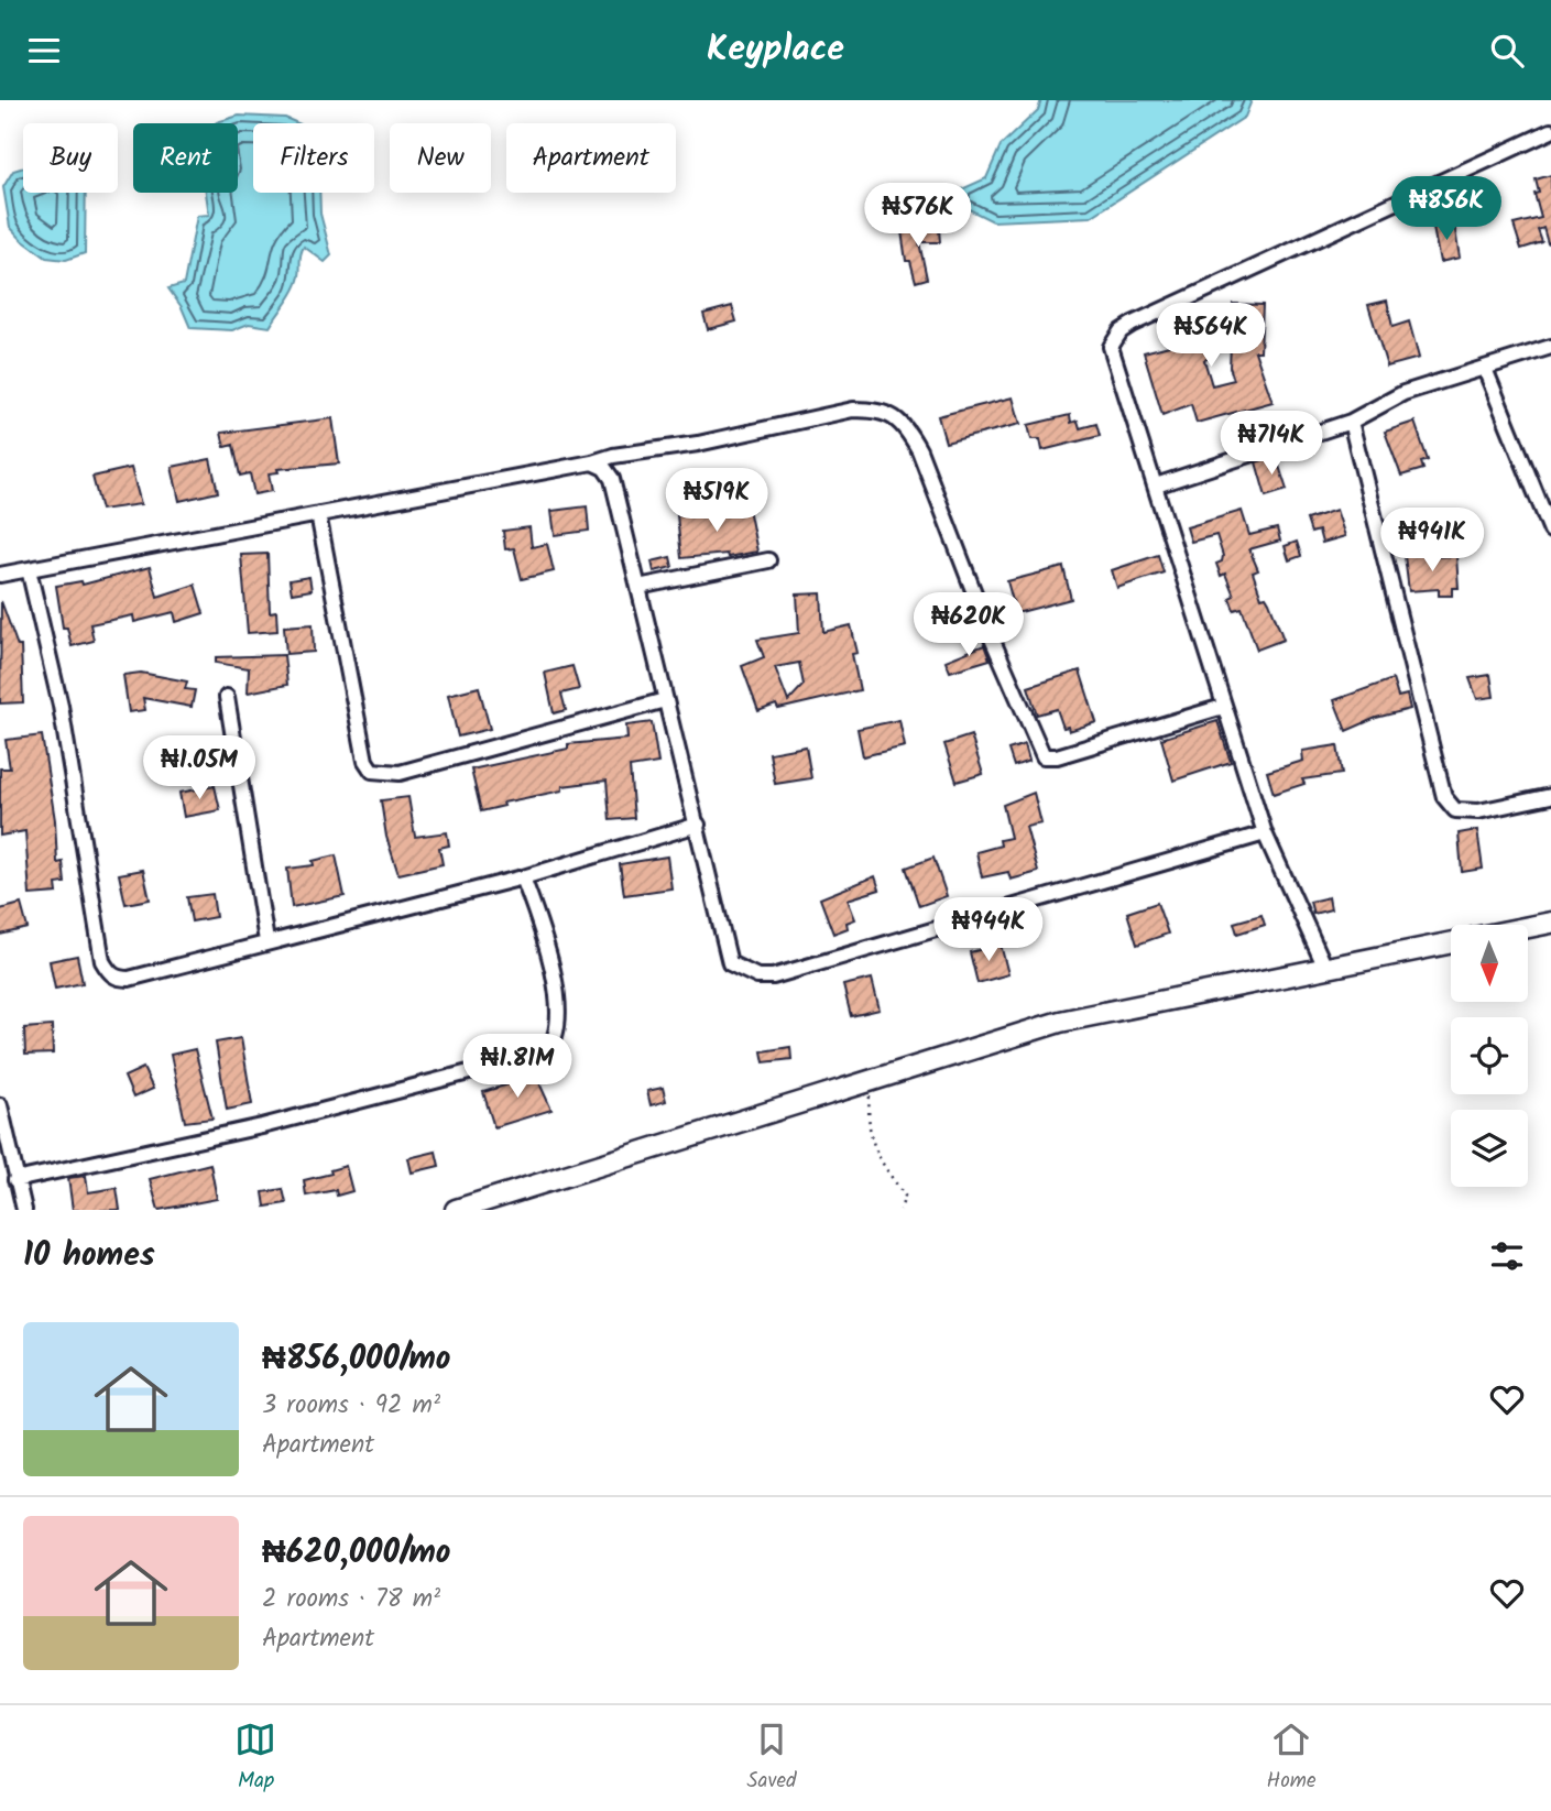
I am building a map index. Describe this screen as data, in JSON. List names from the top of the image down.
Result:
{
  "north": "bottom",
  "page": {
    "header": "Keyplace",
    "chip": [
      "Buy",
      "Rent",
      "Filters",
      "New",
      "Apartment"
    ],
    "price": [
      "₦856K",
      "₦576K",
      "₦564K",
      "₦714K",
      "₦519K",
      "₦941K",
      "₦620K",
      "₦1.05M",
      "₦944K",
      "₦1.81M"
    ],
    "heading": "10 homes",
    "list": [
      {
        "name": "₦856,000/mo",
        "note": "3 rooms · 92 m² · Apartment"
      },
      {
        "name": "₦620,000/mo",
        "note": "2 rooms · 78 m² · Apartment"
      }
    ],
    "tabs": ["Map", "Saved", "Home"]
  }
}
